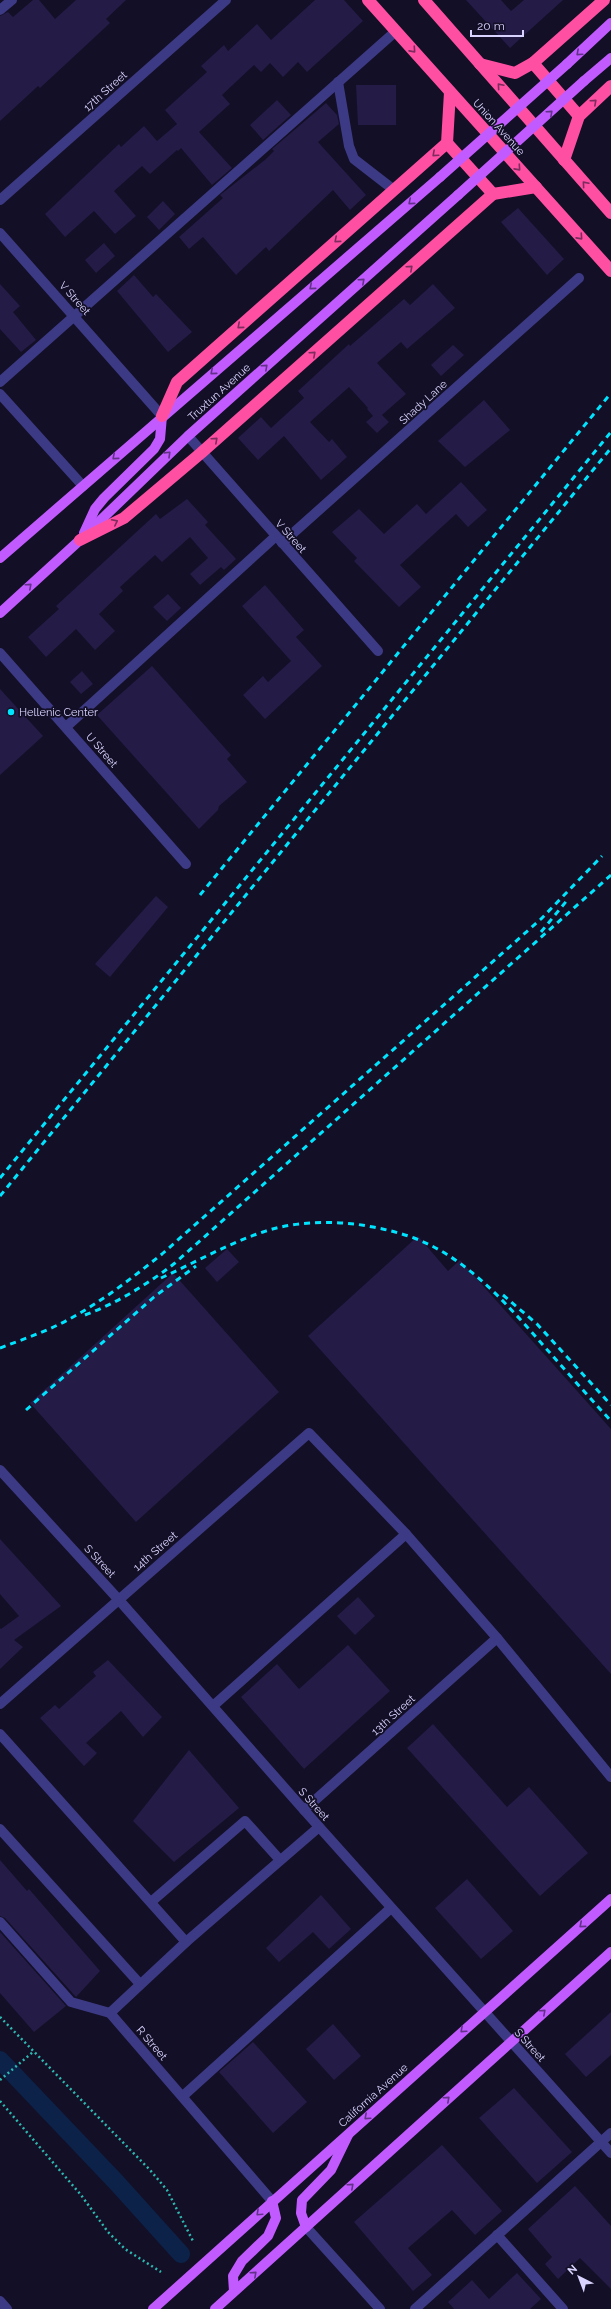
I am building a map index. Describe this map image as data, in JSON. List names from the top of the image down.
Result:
{
  "streets": {
    "highway": ["Union Avenue"],
    "main road": ["Truxtun Avenue", "California Avenue"],
    "street": [
      "17th Street",
      "V Street",
      "Shady Lane",
      "U Street",
      "14th Street",
      "S Street",
      "13th Street",
      "R Street"
    ]
  },
  "crossings": [
    ["V Street", "Truxtun Avenue"],
    ["V Street", "Shady Lane"],
    ["Shady Lane", "U Street"],
    ["14th Street", "S Street"],
    ["S Street", "13th Street"],
    ["S Street", "California Avenue"],
    ["R Street", "California Avenue"]
  ],
  "places": ["Hellenic Center"],
  "scale_bar": "20 m",
  "north": "top left"
}
